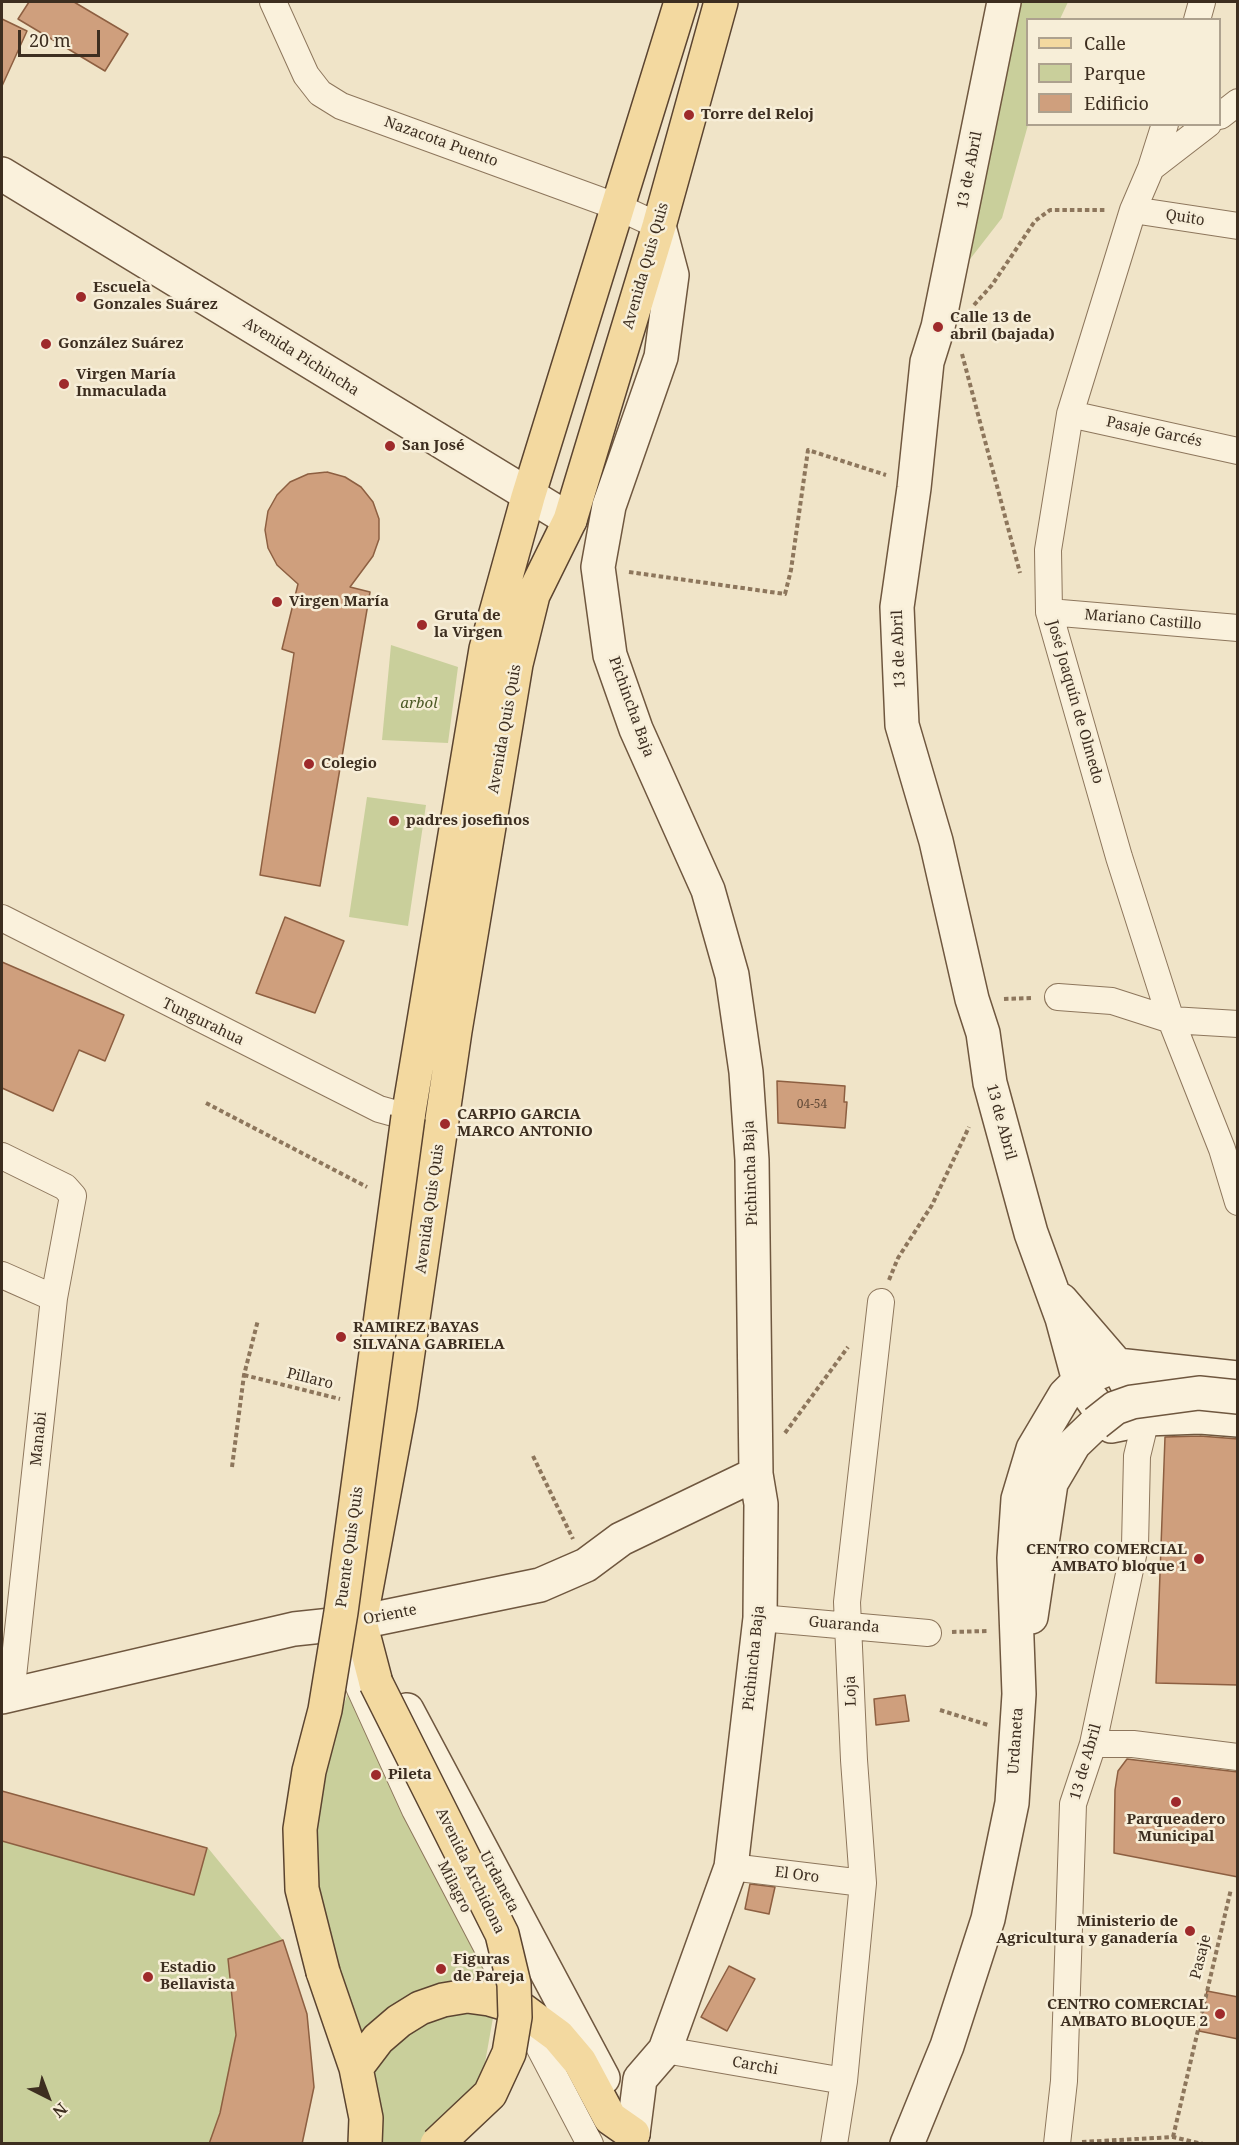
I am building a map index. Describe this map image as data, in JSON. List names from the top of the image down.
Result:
{
  "streets": {
    "main road": ["Avenida Quis Quis", "Puente Quis Quis", "Avenida Archidona"],
    "street": [
      "Nazacota Puento",
      "13 de Abril",
      "Quito",
      "Avenida Pichincha",
      "Pasaje Garcés",
      "Mariano Castillo",
      "José Joaquín de Olmedo",
      "Pichincha Baja",
      "Tungurahua",
      "Manabi",
      "Oriente",
      "Guaranda",
      "Loja",
      "Urdaneta",
      "El Oro",
      "Milagro",
      "Carchi"
    ],
    "path": ["Pillaro", "Pasaje"]
  },
  "crossings": [
    ["Nazacota Puento", "Avenida Quis Quis"],
    ["Nazacota Puento", "Pichincha Baja"],
    ["13 de Abril", "Urdaneta"],
    ["Quito", "José Joaquín de Olmedo"],
    ["Avenida Quis Quis", "Avenida Pichincha"],
    ["Avenida Quis Quis", "Pichincha Baja"],
    ["Avenida Quis Quis", "Oriente"],
    ["Avenida Quis Quis", "Urdaneta"],
    ["Avenida Quis Quis", "Avenida Archidona"],
    ["Avenida Quis Quis", "Milagro"],
    ["Pasaje Garcés", "José Joaquín de Olmedo"],
    ["Mariano Castillo", "José Joaquín de Olmedo"],
    ["Pichincha Baja", "Oriente"],
    ["Pichincha Baja", "Guaranda"],
    ["Pichincha Baja", "Urdaneta"],
    ["Pichincha Baja", "El Oro"],
    ["Pichincha Baja", "Carchi"],
    ["Tungurahua", "Puente Quis Quis"],
    ["Pillaro", "Puente Quis Quis"],
    ["Manabi", "Oriente"],
    ["Oriente", "Urdaneta"],
    ["Oriente", "Avenida Archidona"],
    ["Oriente", "Milagro"],
    ["Guaranda", "Loja"],
    ["Loja", "El Oro"],
    ["Loja", "Carchi"],
    ["Urdaneta", "Avenida Archidona"],
    ["Urdaneta", "Milagro"],
    ["Avenida Archidona", "Milagro"]
  ],
  "parks": ["arbol"],
  "places": [
    "Torre del Reloj",
    "Escuela Gonzales Suárez",
    "Calle 13 de abril (bajada)",
    "González Suárez",
    "Virgen María Inmaculada",
    "San José",
    "Virgen María",
    "Gruta de la Virgen",
    "Colegio",
    "padres josefinos",
    "CARPIO GARCIA MARCO ANTONIO",
    "RAMIREZ BAYAS SILVANA GABRIELA",
    "CENTRO COMERCIAL AMBATO bloque 1",
    "Pileta",
    "Parqueadero Municipal",
    "Ministerio de Agricultura y ganadería",
    "Figuras de Pareja",
    "Estadio Bellavista",
    "CENTRO COMERCIAL AMBATO BLOQUE 2"
  ],
  "house_numbers": ["04-54"],
  "legend": ["Calle", "Parque", "Edificio"],
  "scale_bar": "20 m",
  "north": "bottom right"
}
